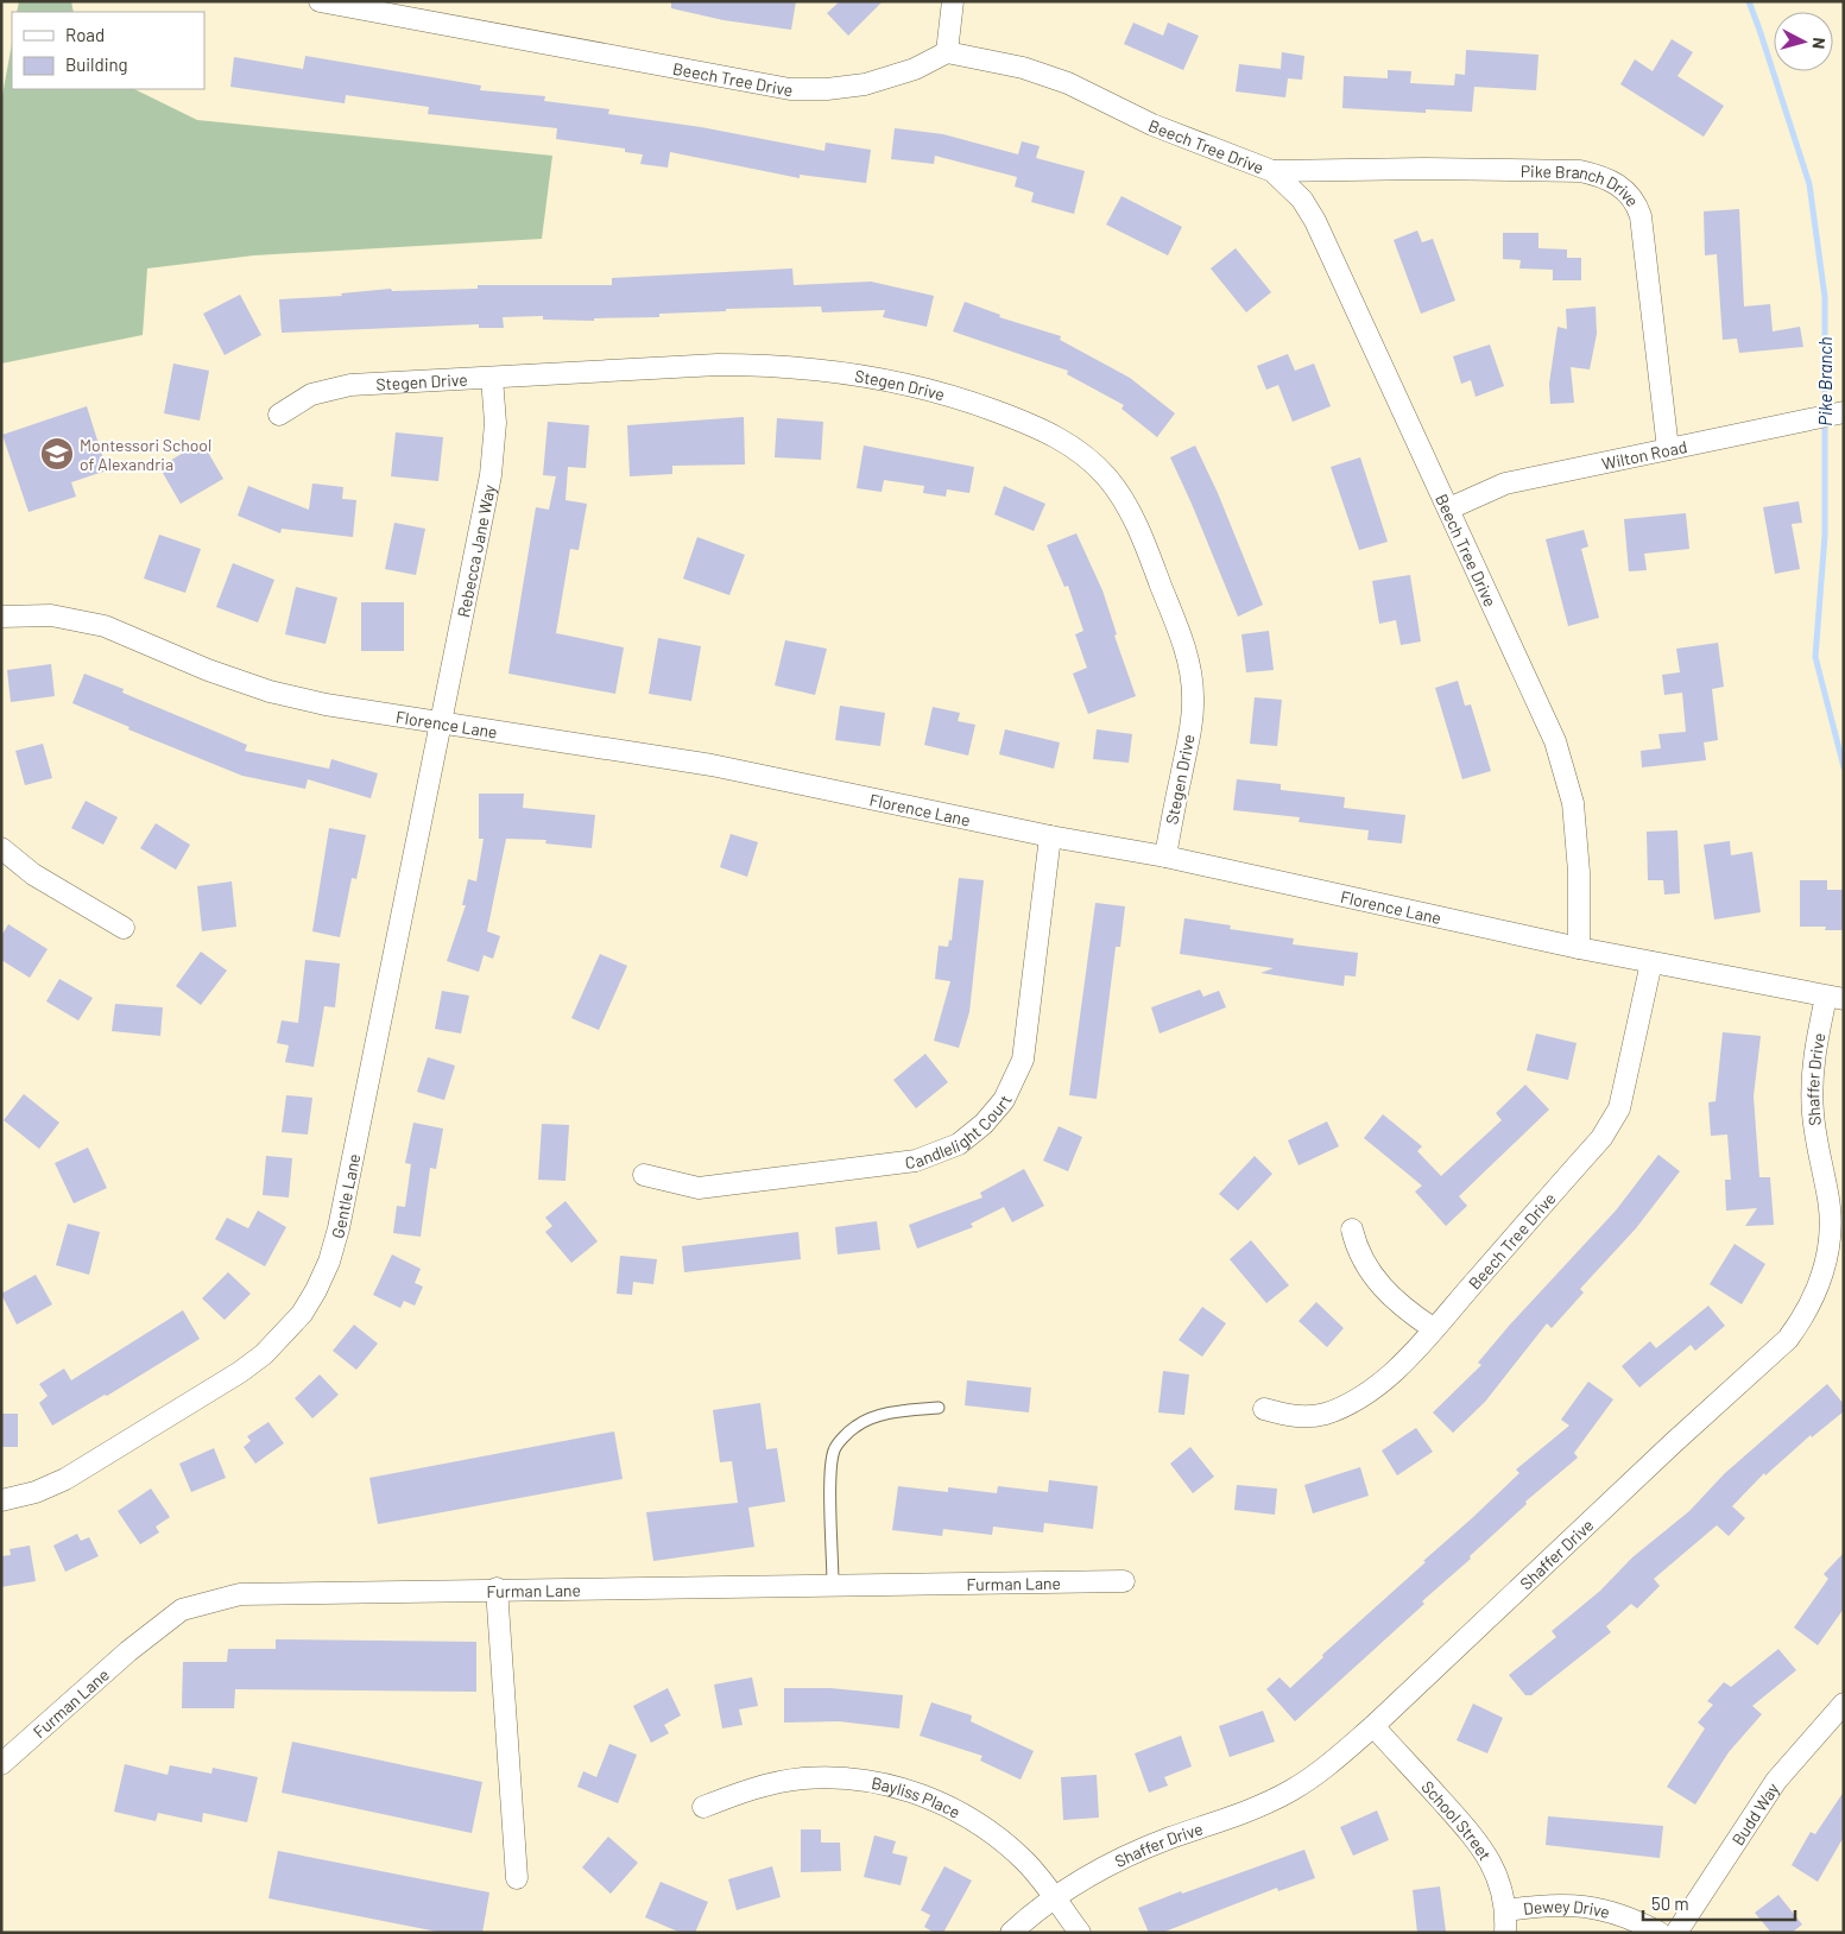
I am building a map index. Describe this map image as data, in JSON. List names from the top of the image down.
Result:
{
  "streets": {
    "street": [
      "Beech Tree Drive",
      "Pike Branch Drive",
      "Stegen Drive",
      "Wilton Road",
      "Rebecca Jane Way",
      "Florence Lane",
      "Shaffer Drive",
      "Candlelight Court",
      "Gentle Lane",
      "Furman Lane",
      "Bayliss Place",
      "Budd Way",
      "School Street",
      "Dewey Drive"
    ]
  },
  "crossings": [
    ["Beech Tree Drive", "Pike Branch Drive"],
    ["Beech Tree Drive", "Wilton Road"],
    ["Beech Tree Drive", "Florence Lane"],
    ["Pike Branch Drive", "Wilton Road"],
    ["Stegen Drive", "Rebecca Jane Way"],
    ["Stegen Drive", "Florence Lane"],
    ["Rebecca Jane Way", "Florence Lane"],
    ["Rebecca Jane Way", "Gentle Lane"],
    ["Florence Lane", "Shaffer Drive"],
    ["Florence Lane", "Candlelight Court"],
    ["Florence Lane", "Gentle Lane"],
    ["Shaffer Drive", "Bayliss Place"],
    ["Shaffer Drive", "School Street"],
    ["School Street", "Dewey Drive"]
  ],
  "water": ["Pike Branch"],
  "places": {
    "school or university": ["Montessori School of Alexandria"]
  },
  "legend": ["Road", "Building"],
  "scale_bar": "50 m",
  "north": "right"
}
